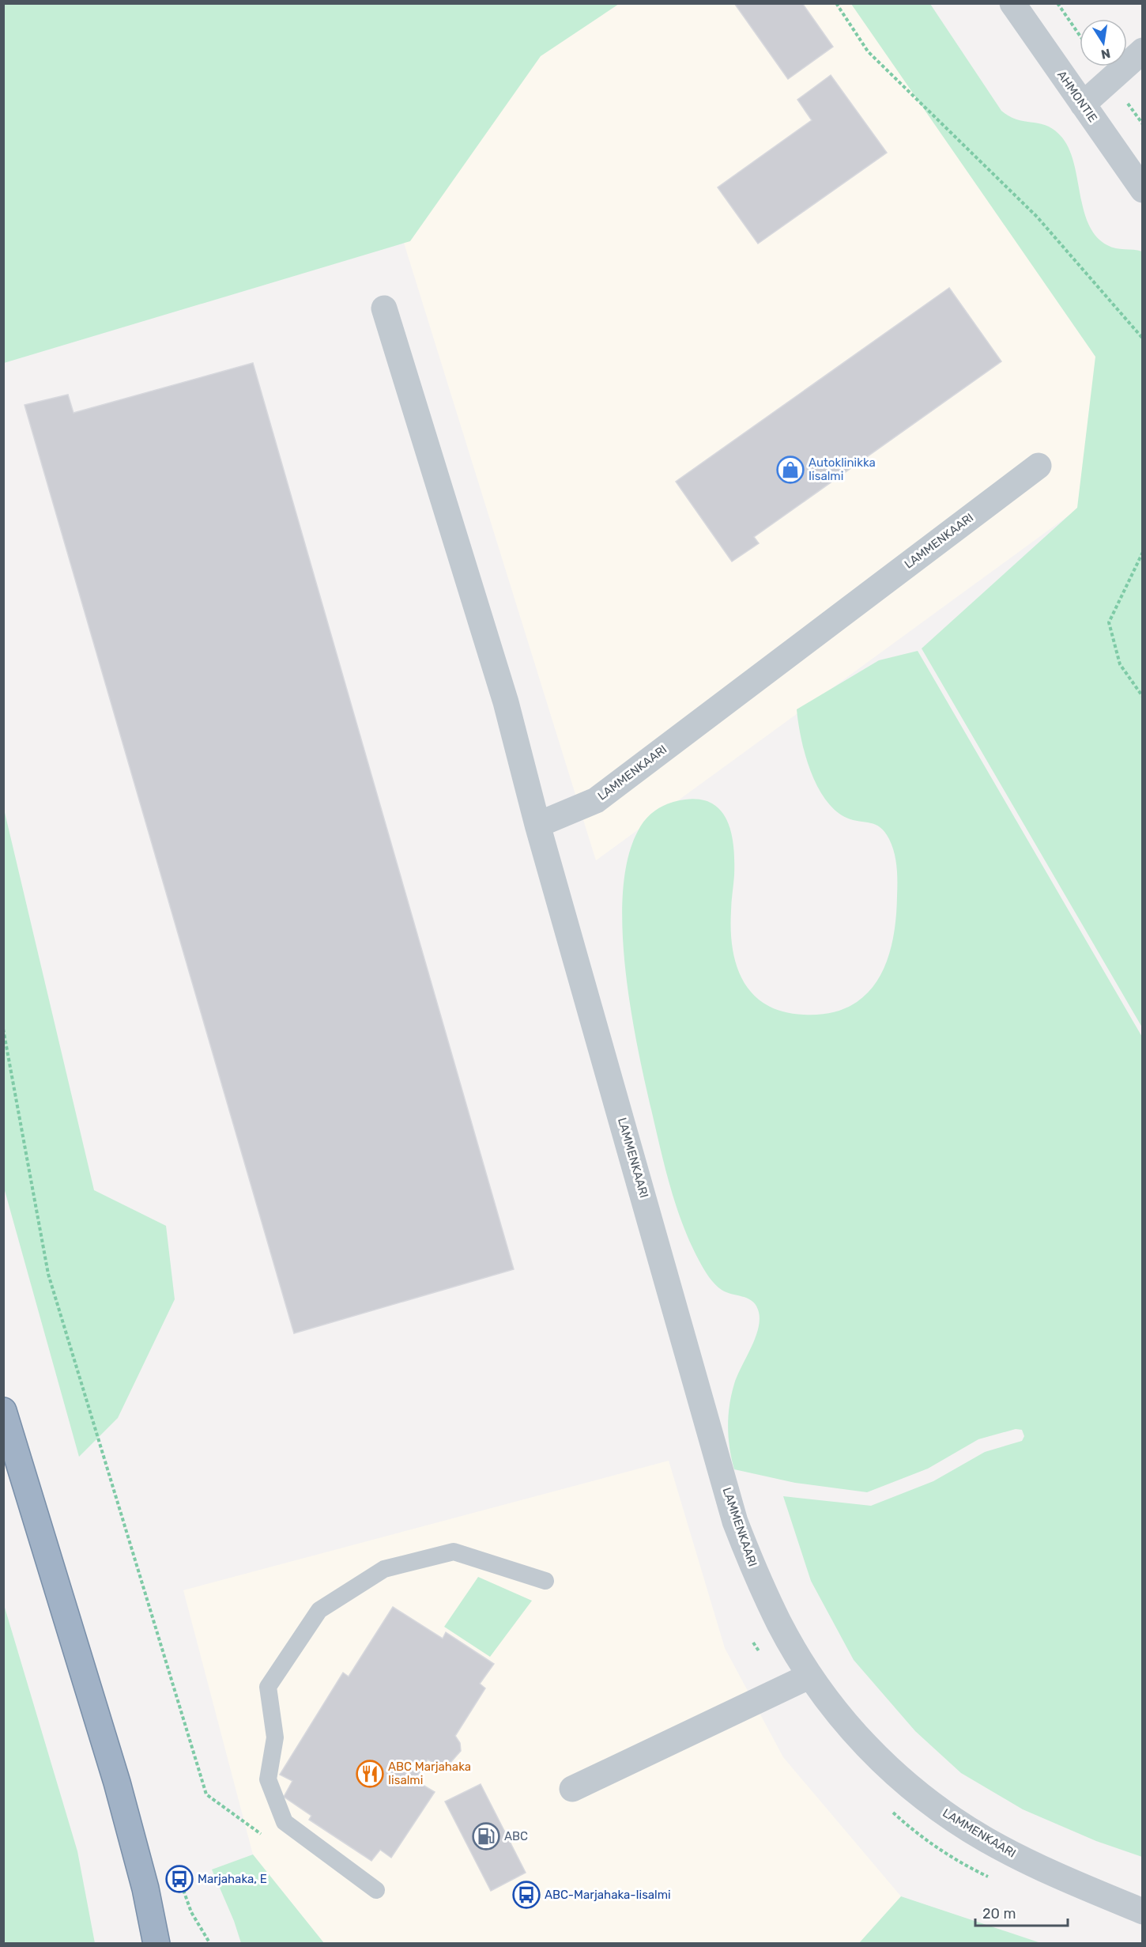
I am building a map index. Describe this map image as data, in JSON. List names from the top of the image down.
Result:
{
  "streets": {
    "street": ["AHMONTIE", "LAMMENKAARI"]
  },
  "places": {
    "shop": ["Autoklinikka Iisalmi"],
    "restaurant": ["ABC Marjahaka Iisalmi"],
    "fuel station": ["ABC"],
    "bus stop": ["Marjahaka, E", "ABC-Marjahaka-Iisalmi"]
  },
  "scale_bar": "20 m",
  "north": "bottom"
}
